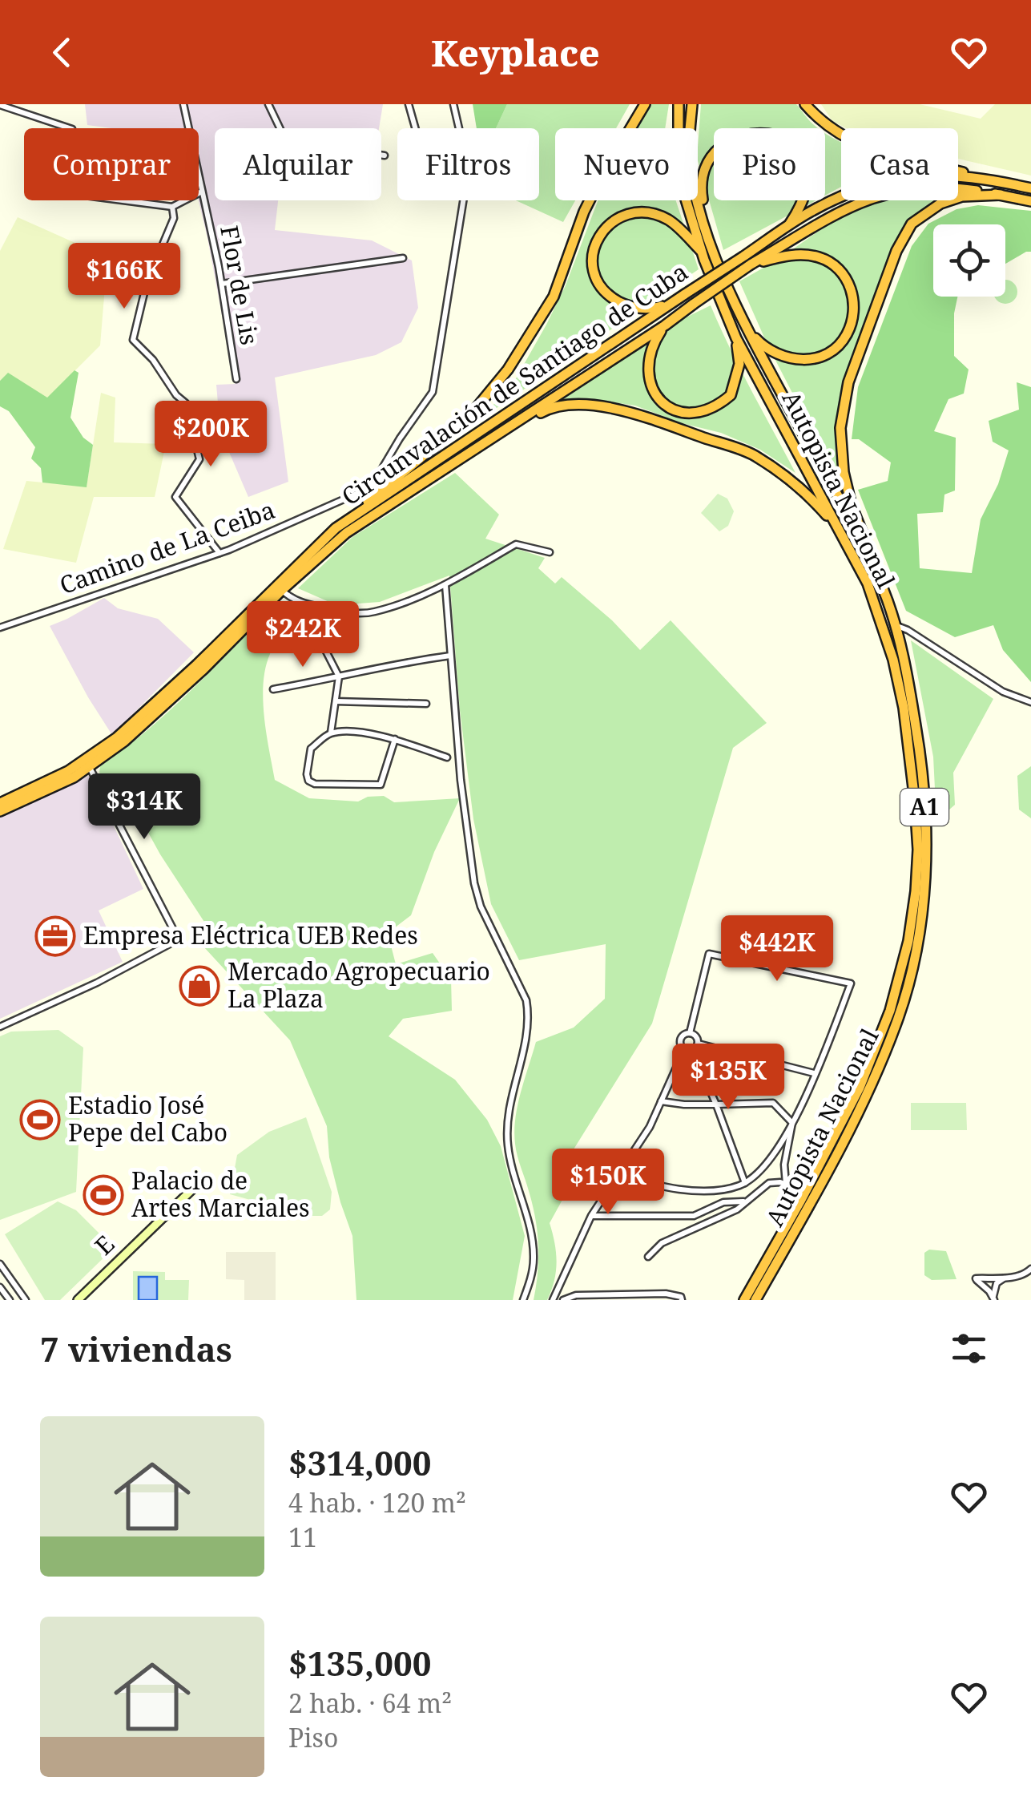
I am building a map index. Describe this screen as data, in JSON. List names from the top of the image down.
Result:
{
  "streets": {
    "highway": ["Circunvalación de Santiago de Cuba", "Autopista Nacional", "A1"],
    "street": ["Flor de Lis", "Camino de La Ceiba", "E"]
  },
  "places": {
    "office": ["Empresa Eléctrica UEB Redes"],
    "shop": ["Mercado Agropecuario La Plaza"],
    "sports": ["Estadio José Pepe del Cabo", "Palacio de Artes Marciales"]
  },
  "page": {
    "header": "Keyplace",
    "chip": [
      "Comprar",
      "Alquilar",
      "Filtros",
      "Nuevo",
      "Piso",
      "Casa"
    ],
    "price": [
      "$166K",
      "$200K",
      "$242K",
      "$314K",
      "$442K",
      "$135K",
      "$150K"
    ],
    "heading": "7 viviendas",
    "list": [
      {
        "name": "$314,000",
        "note": "4 hab. · 120 m² · 11"
      },
      {
        "name": "$135,000",
        "note": "2 hab. · 64 m² · Piso"
      }
    ]
  }
}
